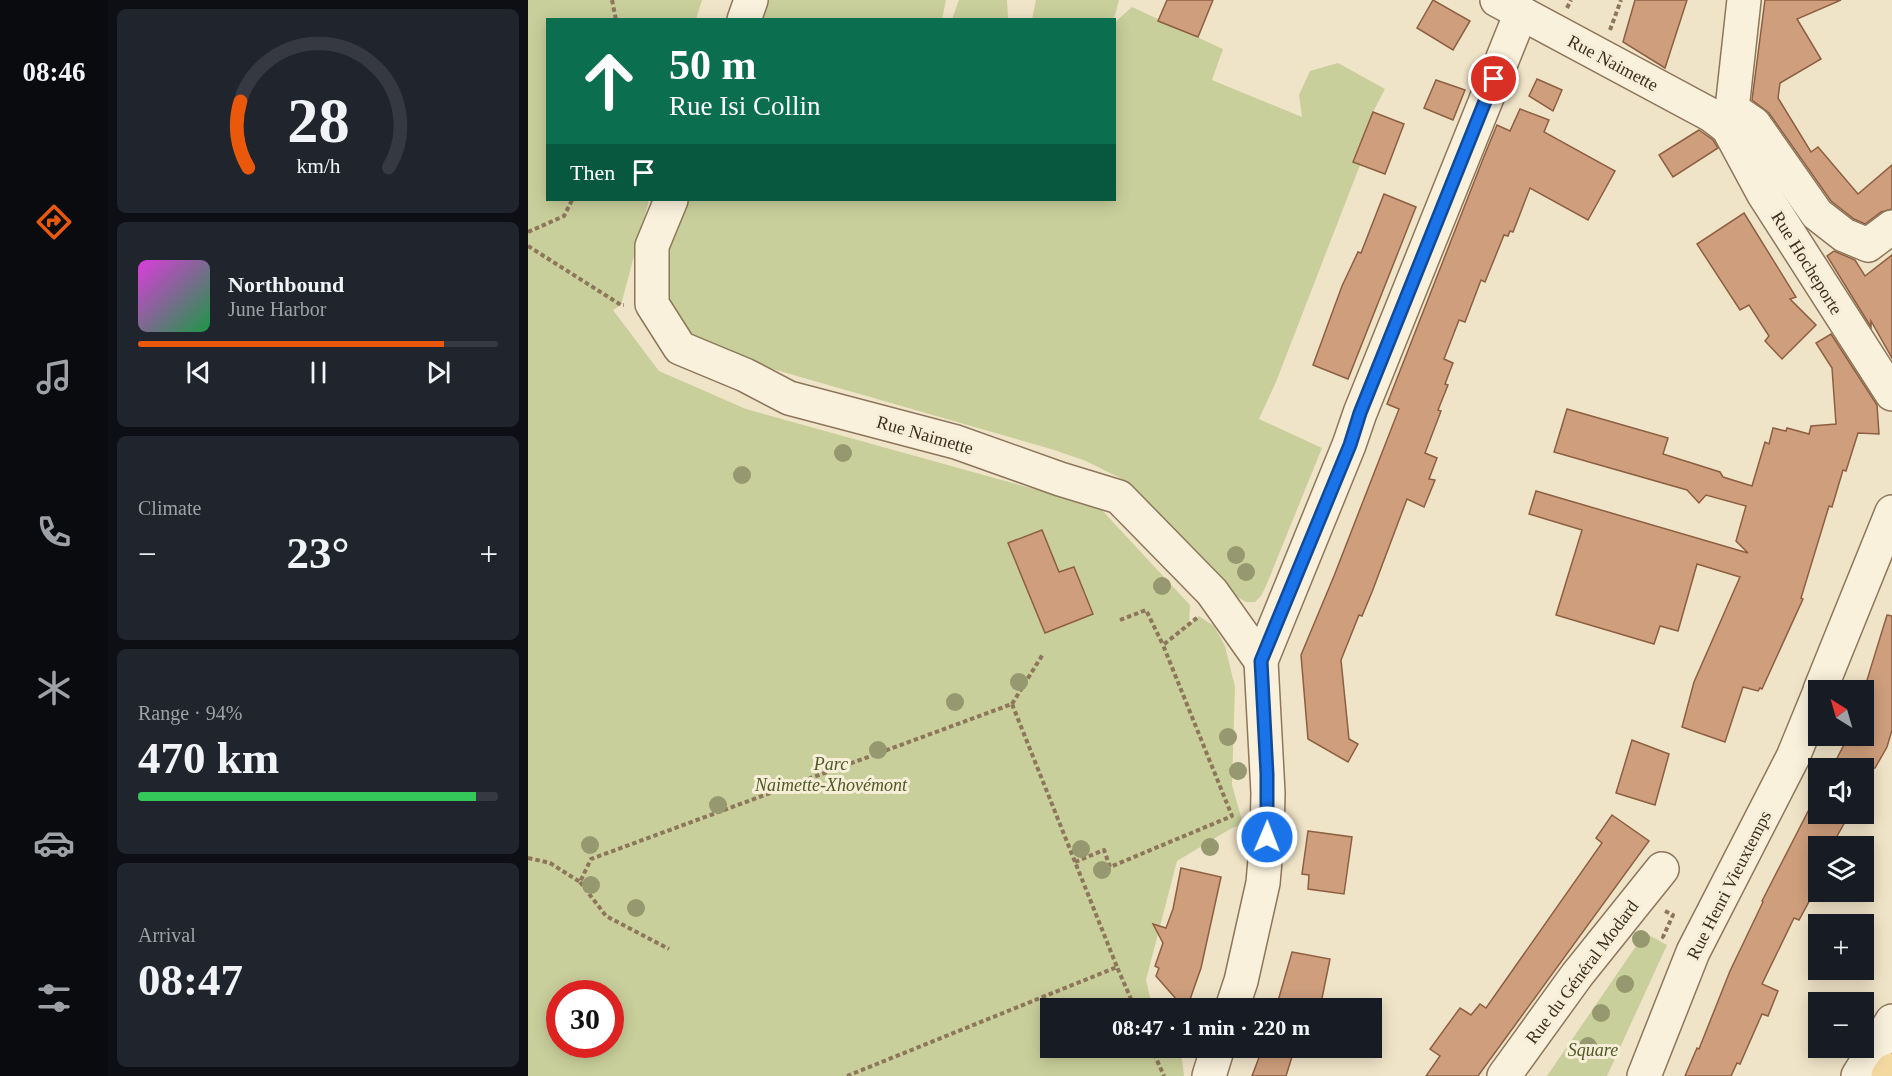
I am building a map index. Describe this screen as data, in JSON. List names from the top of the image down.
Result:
{
  "streets": {
    "street": [
      "Rue Naimette",
      "Rue Hocheporte",
      "Rue Henri Vieuxtemps",
      "Rue du Général Modard"
    ]
  },
  "crossings": [
    ["Rue Naimette", "Rue Hocheporte"]
  ],
  "parks": ["Parc Naimette-Xhovémont", "Square"],
  "north": "top left",
  "page": {
    "tabs": "08:46",
    "turn": ["50 m", "Rue Isi Collin"],
    "then": "Then",
    "song": ["Northbound", "June Harbor"],
    "tile": [
      "Climate",
      ["Range · 94%", "470 km"],
      ["Arrival", "08:47"]
    ],
    "heat": ["−", "23°", "+"],
    "map_buttons": ["+", "−"],
    "limit": "30",
    "trip": "08:47 · 1 min · 220 m",
    "gauge": ["28", "km/h"]
  }
}
